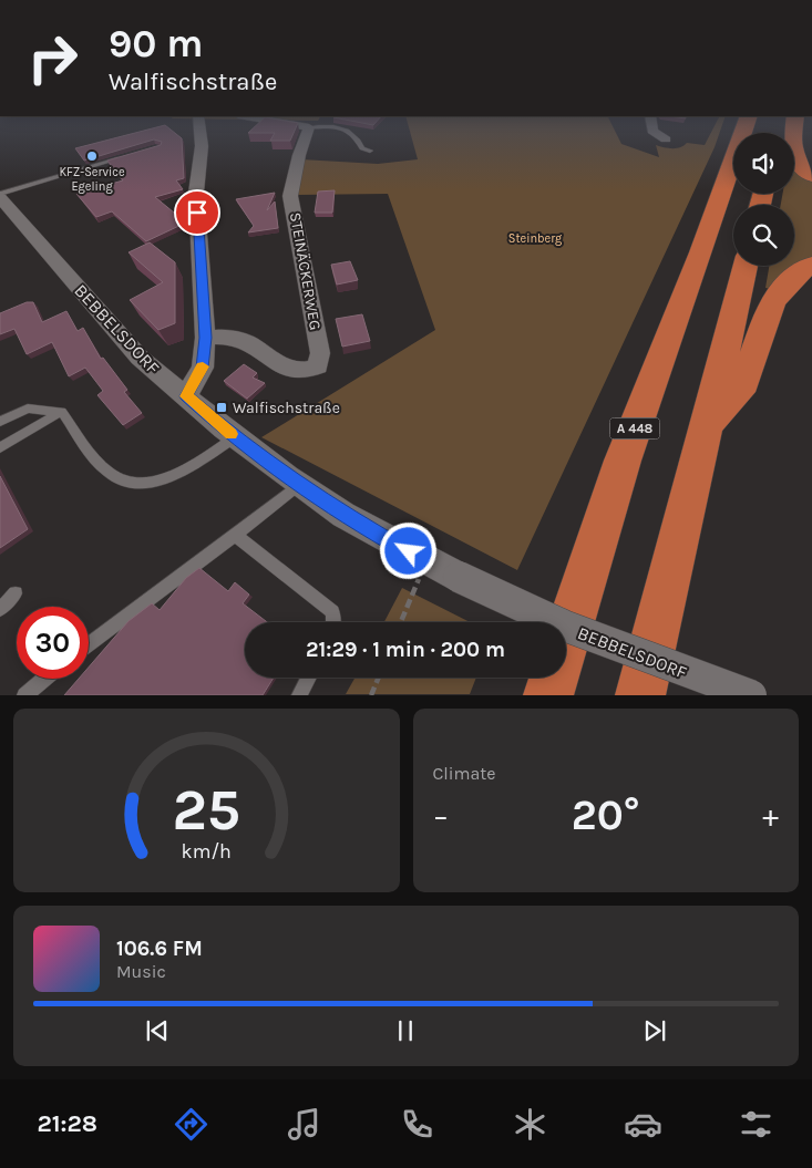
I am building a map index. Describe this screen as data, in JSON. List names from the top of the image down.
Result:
{
  "streets": {
    "highway": ["A 448"],
    "street": ["STEINÄCKERWEG", "BEBBELSDORF"]
  },
  "parks": ["Steinberg"],
  "places": {
    "other": ["KFZ-Service Egeling"],
    "transit": ["Walfischstraße"]
  },
  "page": {
    "turn": ["90 m", "Walfischstraße"],
    "limit": "30",
    "trip": "21:29 · 1 min · 200 m",
    "tile": "Climate",
    "heat": ["−", "20°", "+"],
    "song": ["106.6 FM", "Music"],
    "tabs": "21:28",
    "gauge": ["25", "km/h"]
  }
}
